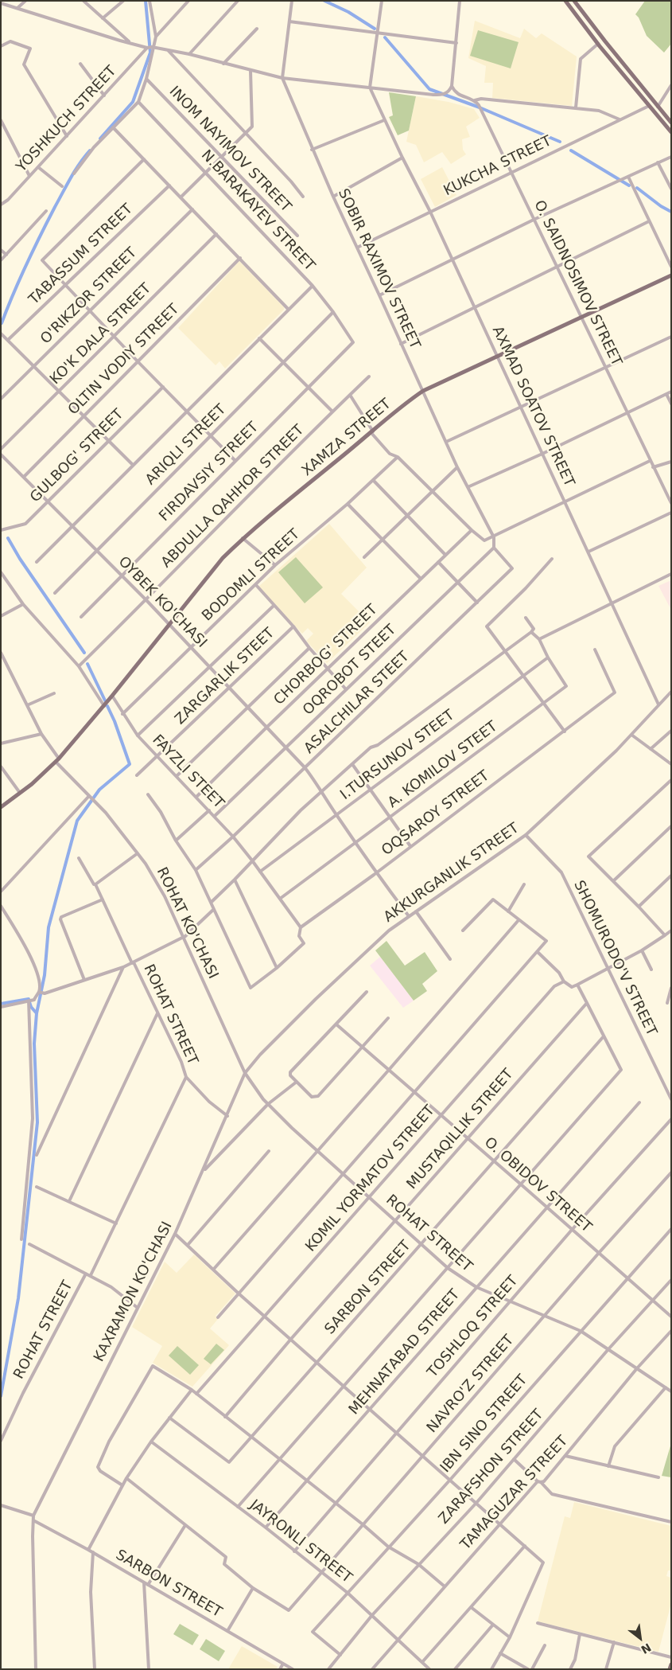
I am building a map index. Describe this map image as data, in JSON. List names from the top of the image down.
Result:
{
  "streets": {
    "main road": ["XAMZA STREET"],
    "street": [
      "YOSHKUCH STREET",
      "INOM NAYIMOV STREET",
      "KUKCHA STREET",
      "N.BARAKAYEV STREET",
      "TABASSUM STREET",
      "SOBIR RAXIMOV STREET",
      "O. SAIDNOSIMOV STREET",
      "O'RIKZOR STREET",
      "KO'K DALA STREET",
      "OLTIN VODIY STREET",
      "AXMAD SOATOV STREET",
      "ARIQLI STREET",
      "GULBOG' STREET",
      "FIRDAVSIY STREET",
      "ABDULLA QAHHOR STREET",
      "BODOMLI STREET",
      "OYBEK KO'CHASI",
      "CHORBOG' STREET",
      "OQROBOT STEET",
      "ZARGARLIK STEET",
      "ASALCHILAR STEET",
      "I.TURSUNOV STEET",
      "A. KOMILOV STEET",
      "FAYZLI STEET",
      "OQSAROY STREET",
      "AKKURGANLIK STREET",
      "ROHAT KO'CHASI",
      "SHOMURODO'V STREET",
      "ROHAT STREET",
      "MUSTAQILLIK STREET",
      "KOMIL YORMATOV STREET",
      "O. OBIDOV STREET",
      "SARBON STREET",
      "KAXRAMON KO'CHASI",
      "TOSHLOQ STREET",
      "MEHNATАBАD STREET",
      "NAVRO'Z STREET",
      "IBN SINO STREET",
      "ZARAFSHON STREET",
      "TAMAGUZAR STREET",
      "JAYRONLI STREET"
    ]
  },
  "crossings": [
    ["KUKCHA STREET", "SOBIR RAXIMOV STREET"],
    ["KUKCHA STREET", "O. SAIDNOSIMOV STREET"],
    ["KUKCHA STREET", "AXMAD SOATOV STREET"],
    ["N.BARAKAYEV STREET", "ARIQLI STREET"],
    ["N.BARAKAYEV STREET", "FIRDAVSIY STREET"],
    ["SOBIR RAXIMOV STREET", "XAMZA STREET"],
    ["O. SAIDNOSIMOV STREET", "XAMZA STREET"],
    ["OLTIN VODIY STREET", "OYBEK KO'CHASI"],
    ["AXMAD SOATOV STREET", "XAMZA STREET"],
    ["AXMAD SOATOV STREET", "AKKURGANLIK STREET"],
    ["XAMZA STREET", "OYBEK KO'CHASI"],
    ["XAMZA STREET", "FAYZLI STEET"],
    ["XAMZA STREET", "ROHAT KO'CHASI"],
    ["ARIQLI STREET", "OYBEK KO'CHASI"],
    ["GULBOG' STREET", "OYBEK KO'CHASI"],
    ["FIRDAVSIY STREET", "OYBEK KO'CHASI"],
    ["ABDULLA QAHHOR STREET", "OYBEK KO'CHASI"],
    ["BODOMLI STREET", "OYBEK KO'CHASI"],
    ["BODOMLI STREET", "FAYZLI STEET"],
    ["OYBEK KO'CHASI", "CHORBOG' STREET"],
    ["OYBEK KO'CHASI", "OQROBOT STEET"],
    ["OYBEK KO'CHASI", "ZARGARLIK STEET"],
    ["OYBEK KO'CHASI", "ASALCHILAR STEET"],
    ["OYBEK KO'CHASI", "I.TURSUNOV STEET"],
    ["OYBEK KO'CHASI", "A. KOMILOV STEET"],
    ["OYBEK KO'CHASI", "OQSAROY STREET"],
    ["OYBEK KO'CHASI", "AKKURGANLIK STREET"],
    ["CHORBOG' STREET", "FAYZLI STEET"],
    ["OQROBOT STEET", "ASALCHILAR STEET"],
    ["OQROBOT STEET", "FAYZLI STEET"],
    ["ZARGARLIK STEET", "FAYZLI STEET"],
    ["ASALCHILAR STEET", "FAYZLI STEET"],
    ["I.TURSUNOV STEET", "A. KOMILOV STEET"],
    ["I.TURSUNOV STEET", "FAYZLI STEET"],
    ["A. KOMILOV STEET", "FAYZLI STEET"],
    ["FAYZLI STEET", "OQSAROY STREET"],
    ["AKKURGANLIK STREET", "ROHAT KO'CHASI"],
    ["AKKURGANLIK STREET", "SHOMURODO'V STREET"],
    ["AKKURGANLIK STREET", "ROHAT STREET"],
    ["AKKURGANLIK STREET", "KAXRAMON KO'CHASI"],
    ["ROHAT KO'CHASI", "ROHAT STREET"],
    ["ROHAT KO'CHASI", "KAXRAMON KO'CHASI"],
    ["ROHAT STREET", "MUSTAQILLIK STREET"],
    ["ROHAT STREET", "KOMIL YORMATOV STREET"],
    ["ROHAT STREET", "SARBON STREET"],
    ["ROHAT STREET", "KAXRAMON KO'CHASI"],
    ["ROHAT STREET", "TOSHLOQ STREET"],
    ["ROHAT STREET", "MEHNATАBАD STREET"],
    ["ROHAT STREET", "NAVRO'Z STREET"],
    ["ROHAT STREET", "IBN SINO STREET"],
    ["ROHAT STREET", "ZARAFSHON STREET"],
    ["ROHAT STREET", "TAMAGUZAR STREET"],
    ["MUSTAQILLIK STREET", "O. OBIDOV STREET"],
    ["KOMIL YORMATOV STREET", "O. OBIDOV STREET"],
    ["O. OBIDOV STREET", "SARBON STREET"],
    ["O. OBIDOV STREET", "TOSHLOQ STREET"],
    ["O. OBIDOV STREET", "MEHNATАBАD STREET"],
    ["O. OBIDOV STREET", "NAVRO'Z STREET"],
    ["O. OBIDOV STREET", "IBN SINO STREET"],
    ["O. OBIDOV STREET", "ZARAFSHON STREET"],
    ["TOSHLOQ STREET", "JAYRONLI STREET"],
    ["MEHNATАBАD STREET", "JAYRONLI STREET"],
    ["NAVRO'Z STREET", "JAYRONLI STREET"],
    ["IBN SINO STREET", "ZARAFSHON STREET"],
    ["IBN SINO STREET", "JAYRONLI STREET"],
    ["ZARAFSHON STREET", "JAYRONLI STREET"],
    ["TAMAGUZAR STREET", "JAYRONLI STREET"]
  ],
  "north": "bottom right"
}
